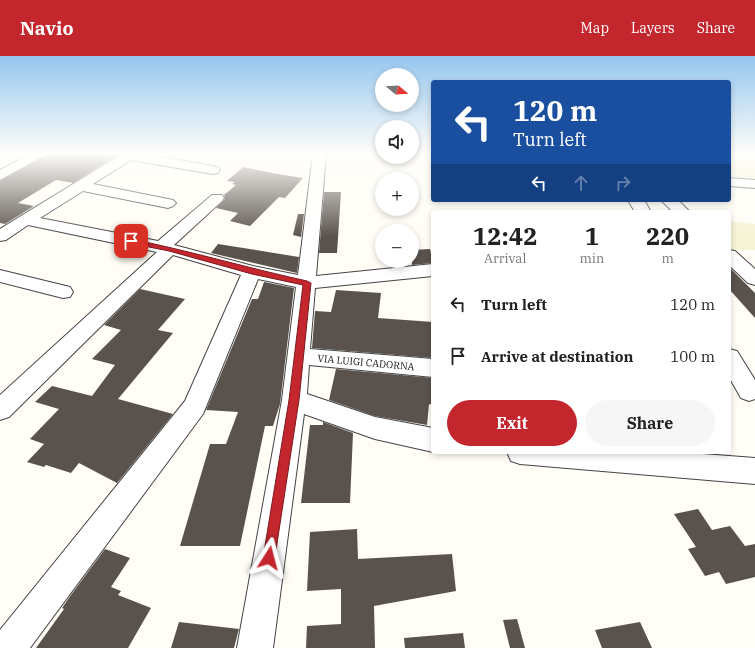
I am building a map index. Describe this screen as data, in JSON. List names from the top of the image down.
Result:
{
  "streets": {
    "street": ["VIA LUIGI CADORNA"]
  },
  "north": "right",
  "page": {
    "header": "Navio",
    "nav": ["Map", "Layers", "Share"],
    "map_buttons": ["+", "−"],
    "turn": ["120 m", "Turn left"],
    "eta": [
      "12:42",
      "Arrival",
      "1",
      "min",
      "220",
      "m"
    ],
    "list": [
      {
        "name": "Turn left",
        "value": "120 m"
      },
      {
        "name": "Arrive at destination",
        "value": "100 m"
      }
    ],
    "buttons": ["Exit", "Share"]
  }
}
